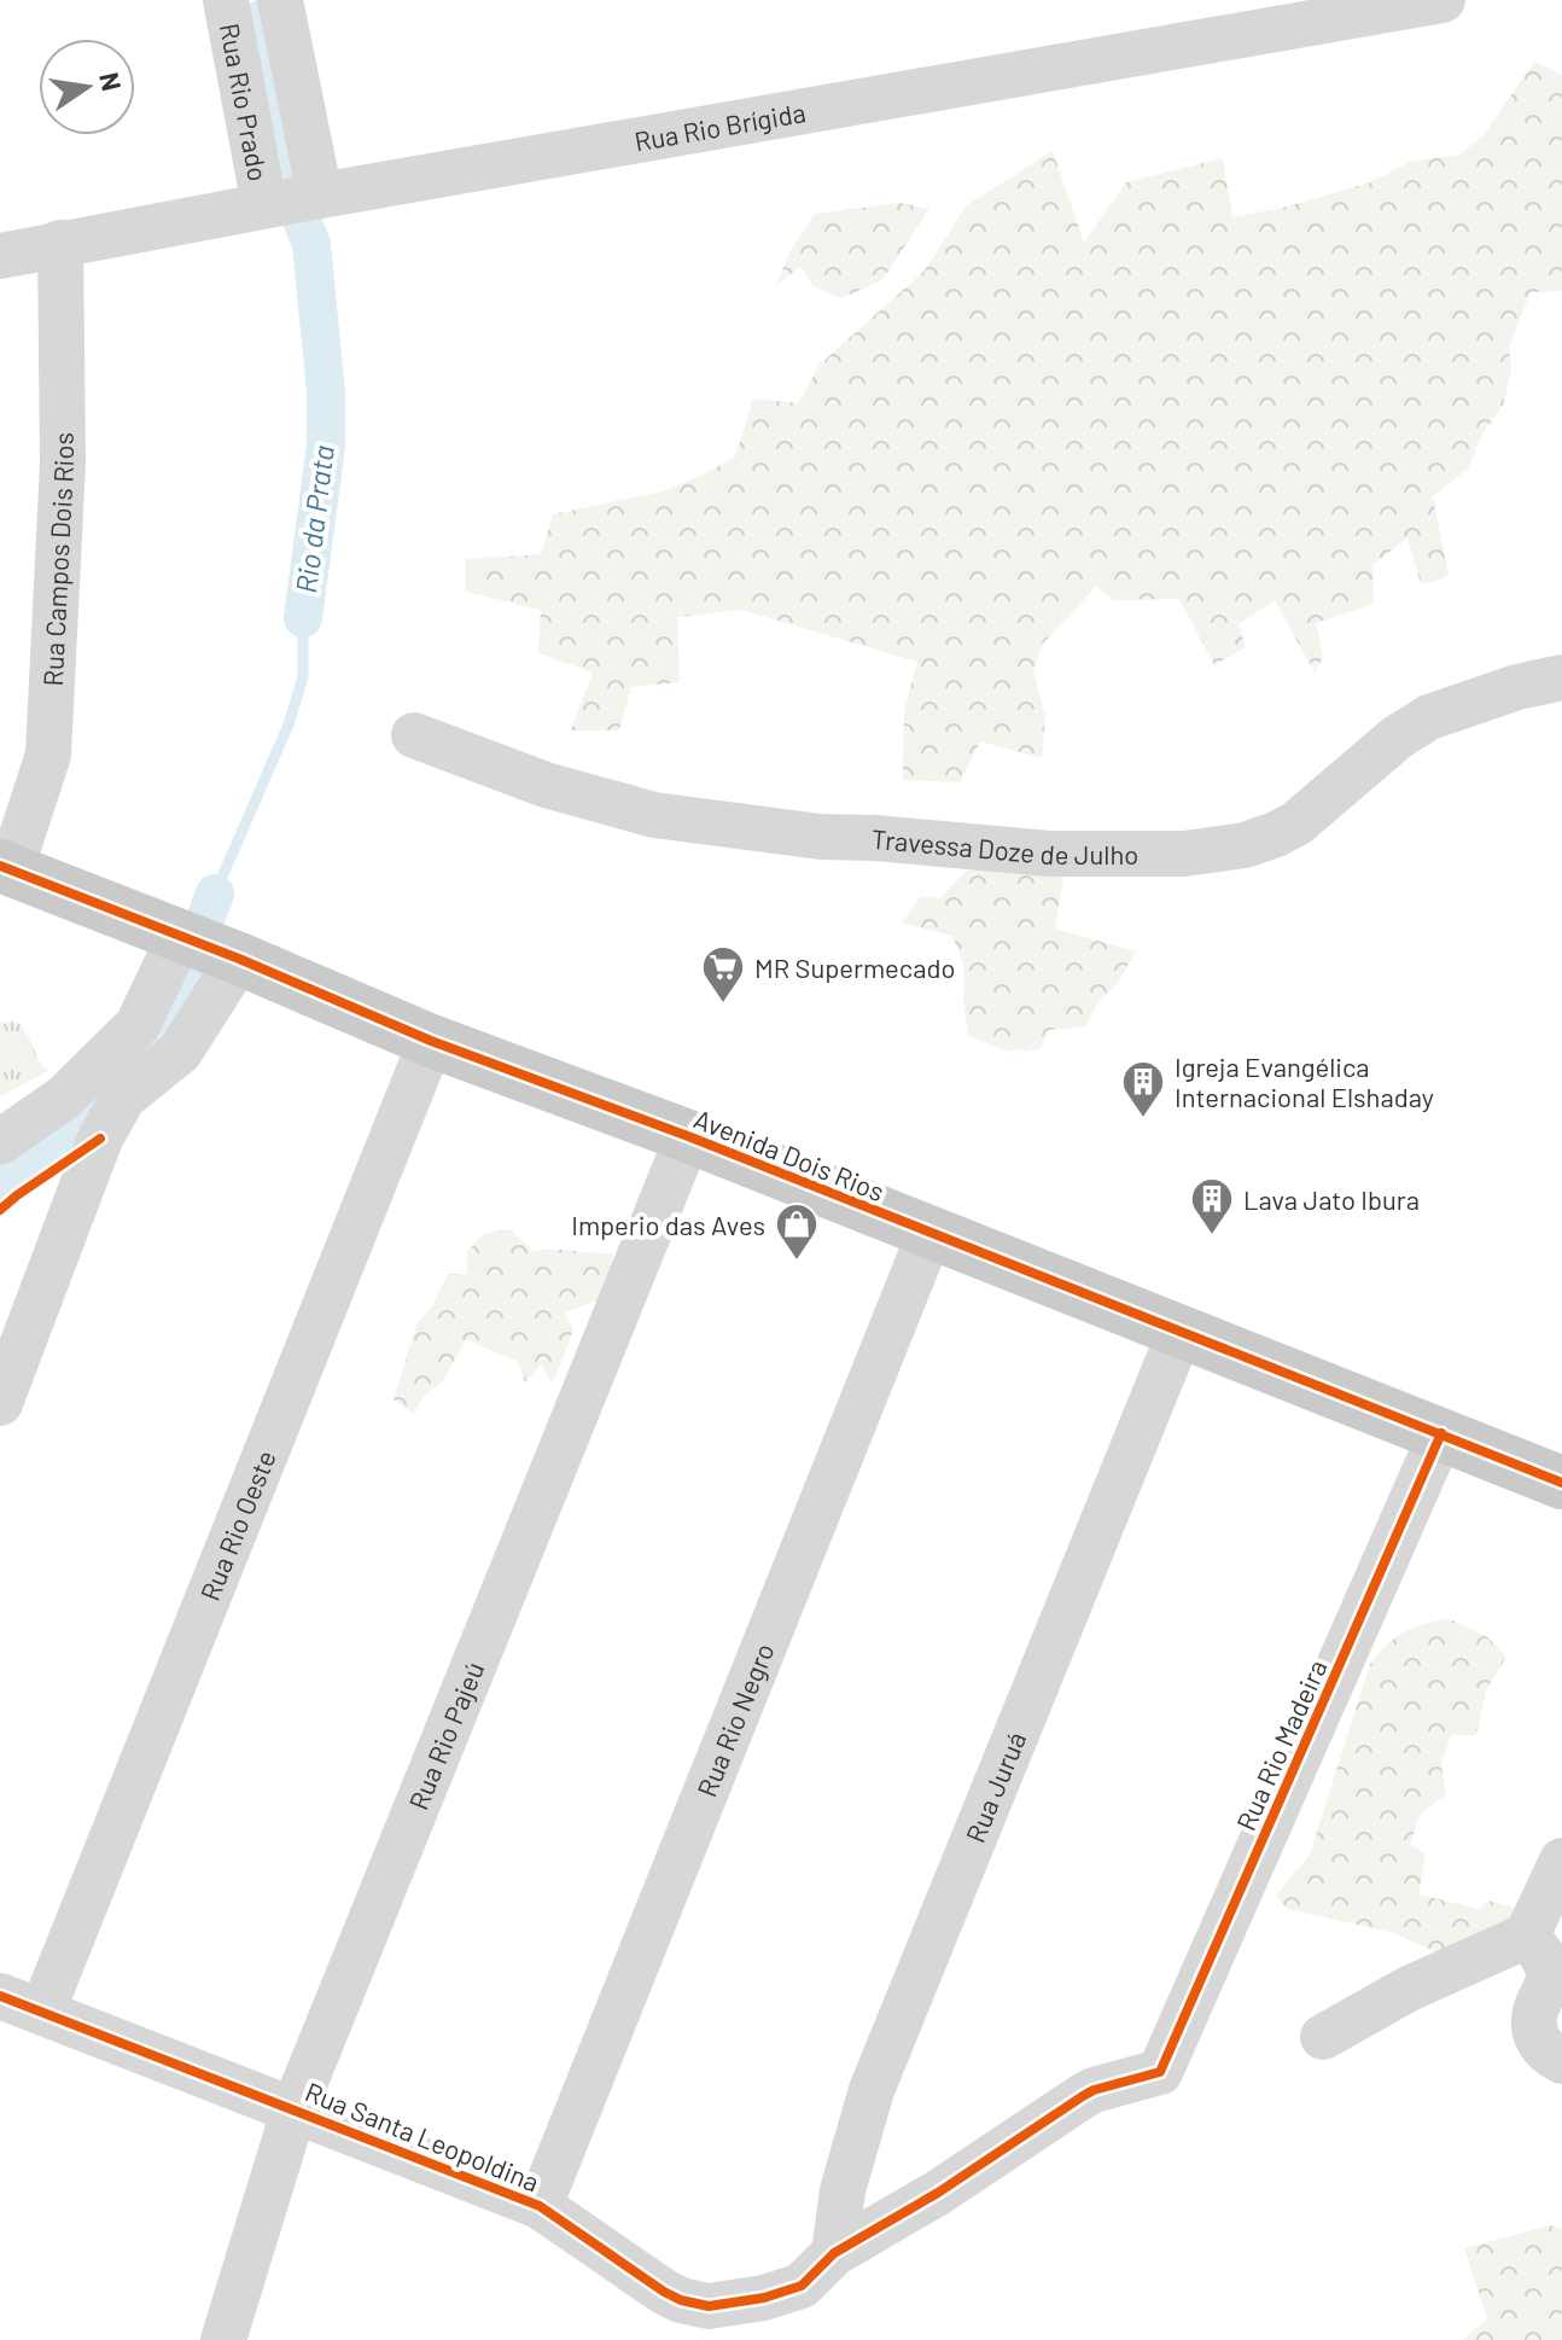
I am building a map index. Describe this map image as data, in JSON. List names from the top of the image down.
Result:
{
  "streets": {
    "main road": ["Avenida Dois Rios"],
    "street": [
      "Rua Rio Prado",
      "Rua Rio Brígida",
      "Rua Campos Dois Rios",
      "Travessa Doze de Julho",
      "Rua Rio Oeste",
      "Rua Rio Negro",
      "Rua Rio Pajeú",
      "Rua Rio Madeira",
      "Rua Juruá",
      "Rua Santa Leopoldina"
    ]
  },
  "crossings": [
    ["Rua Rio Prado", "Rua Rio Brígida"],
    ["Rua Rio Brígida", "Rua Campos Dois Rios"],
    ["Rua Campos Dois Rios", "Avenida Dois Rios"],
    ["Avenida Dois Rios", "Rua Rio Oeste"],
    ["Avenida Dois Rios", "Rua Rio Negro"],
    ["Avenida Dois Rios", "Rua Rio Pajeú"],
    ["Avenida Dois Rios", "Rua Rio Madeira"],
    ["Avenida Dois Rios", "Rua Juruá"],
    ["Rua Rio Oeste", "Rua Santa Leopoldina"],
    ["Rua Rio Negro", "Rua Santa Leopoldina"],
    ["Rua Rio Pajeú", "Rua Santa Leopoldina"],
    ["Rua Rio Madeira", "Rua Santa Leopoldina"],
    ["Rua Juruá", "Rua Santa Leopoldina"]
  ],
  "water": ["Rio da Prata"],
  "places": {
    "supermarket": ["MR Supermecado"],
    "building": ["Igreja Evangélica Internacional Elshaday", "Lava Jato Ibura"],
    "shop": ["Imperio das Aves"]
  },
  "north": "right"
}
